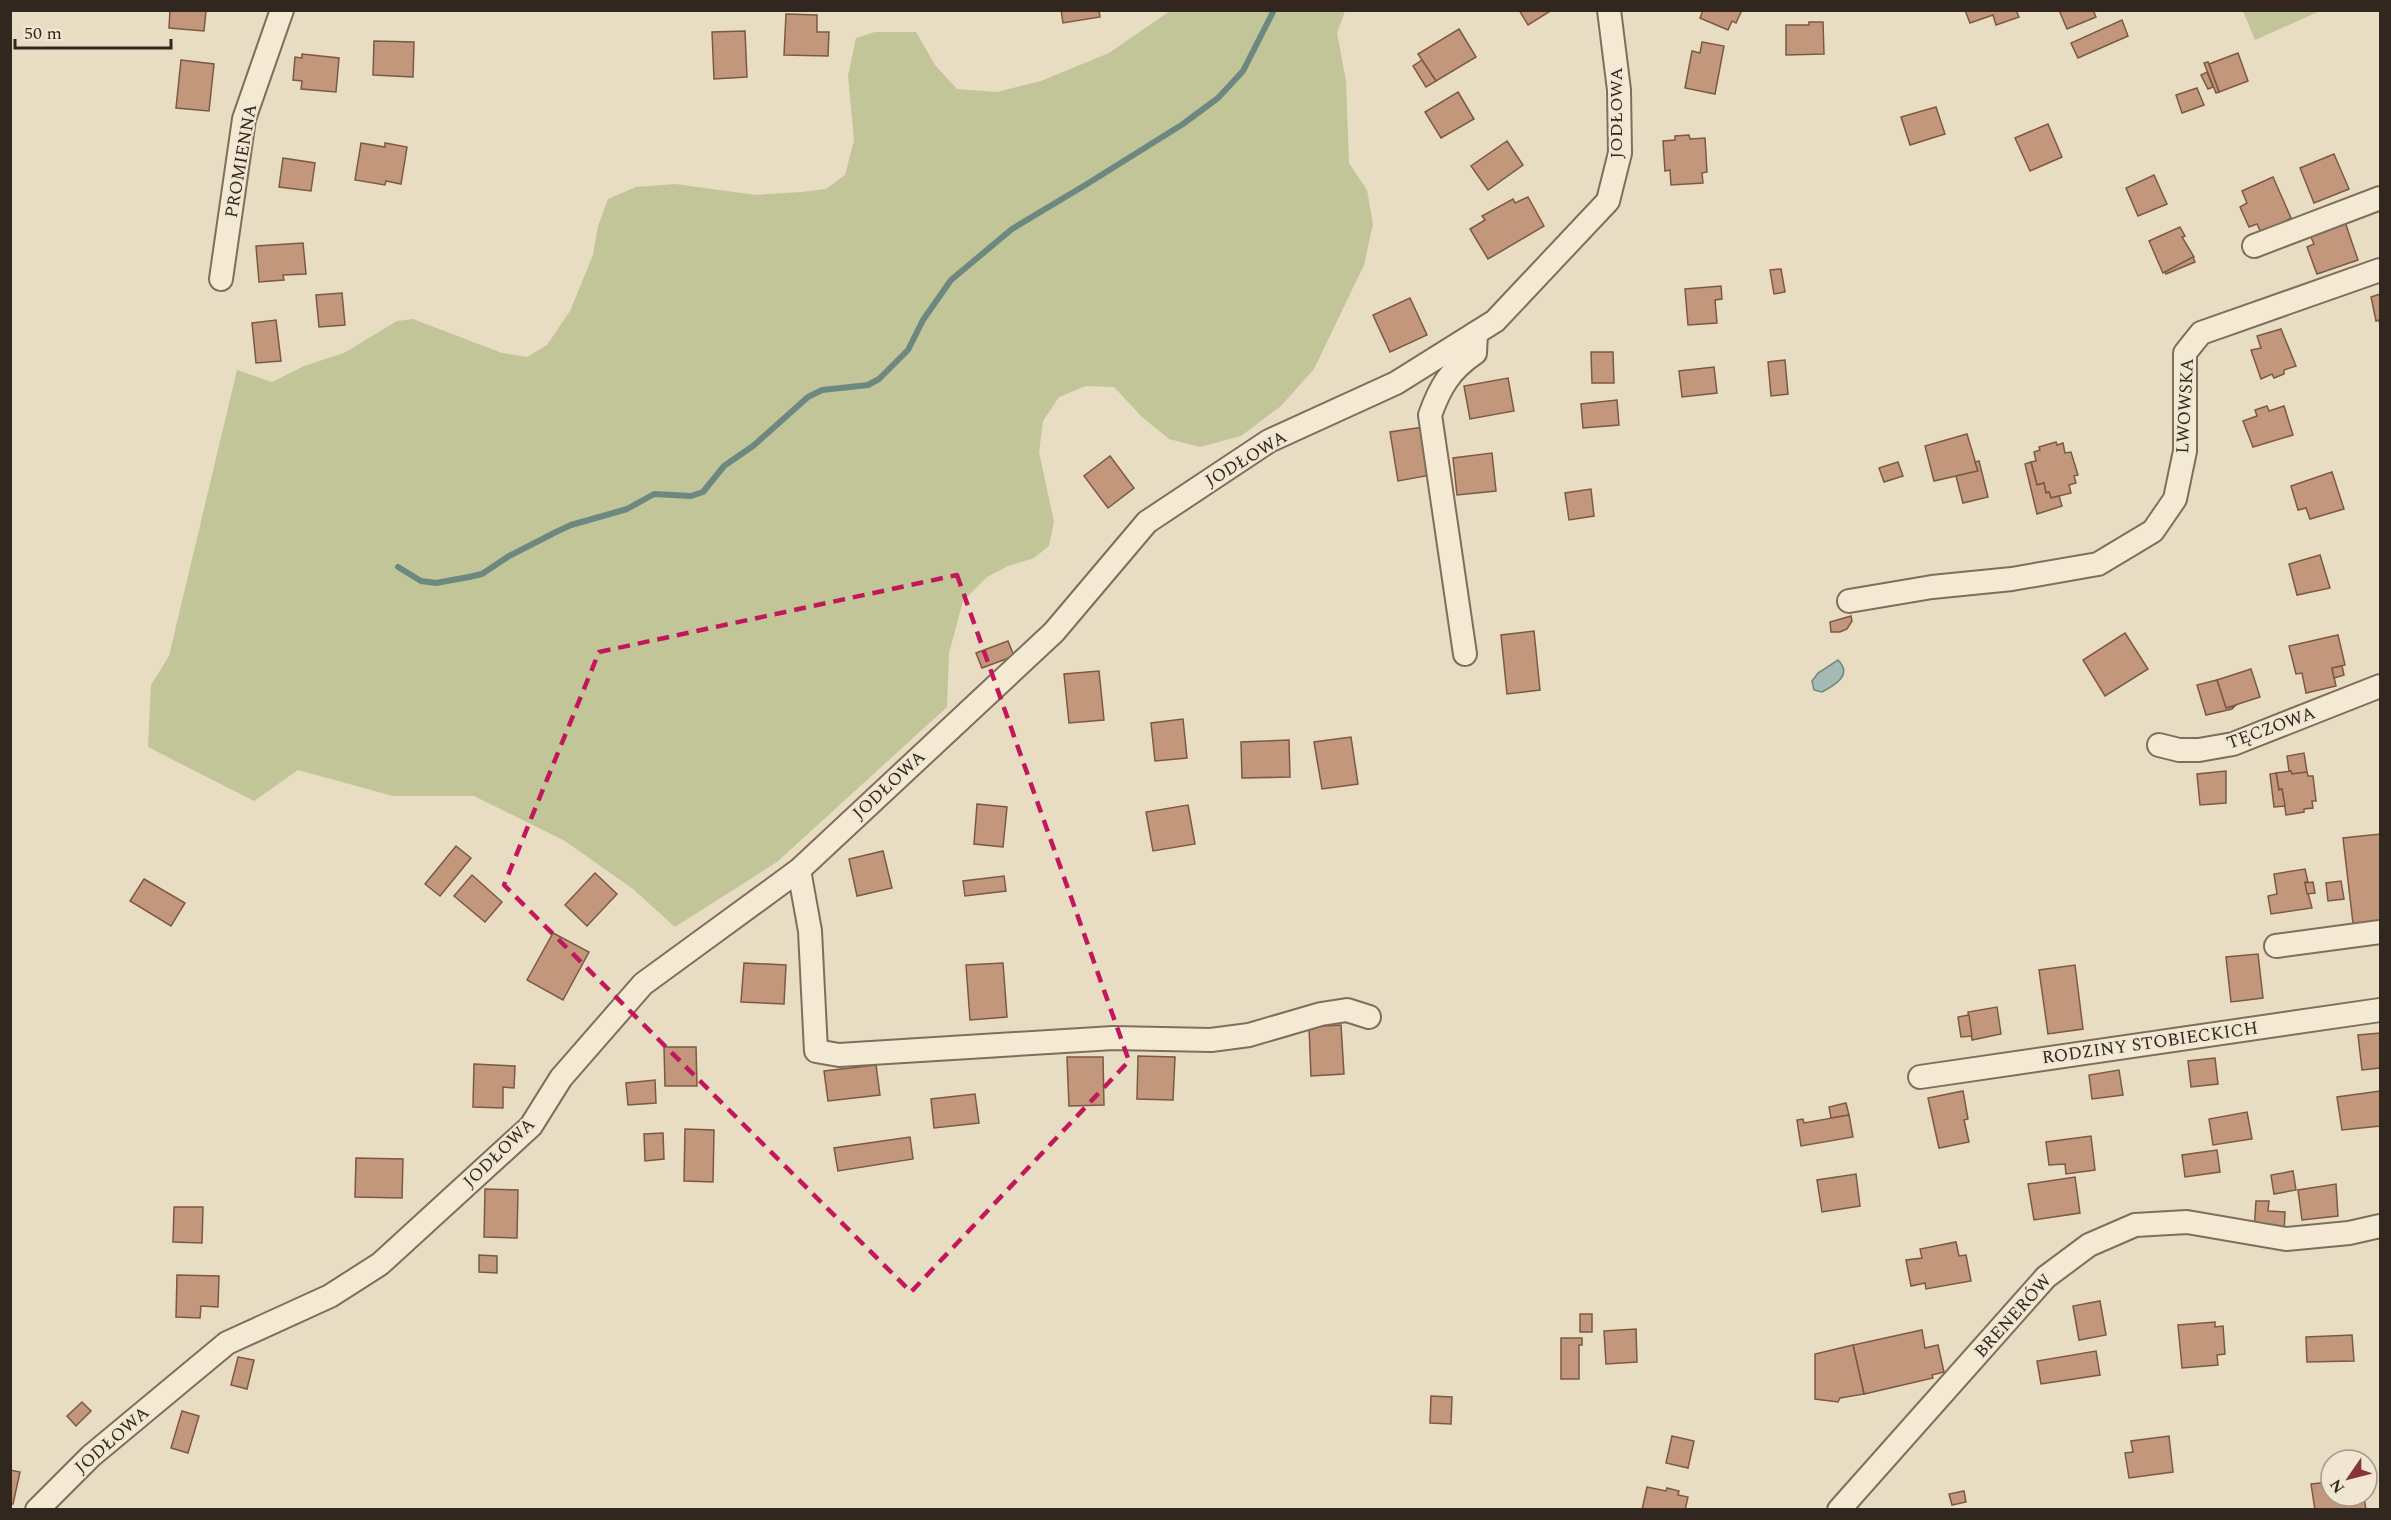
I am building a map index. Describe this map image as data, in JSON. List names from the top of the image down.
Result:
{
  "streets": {
    "street": [
      "JODŁOWA",
      "PROMIENNA",
      "LWOWSKA",
      "TĘCZOWA",
      "RODZINY STOBIECKICH",
      "BRENERÓW"
    ]
  },
  "scale_bar": "50 m",
  "north": "bottom left"
}
